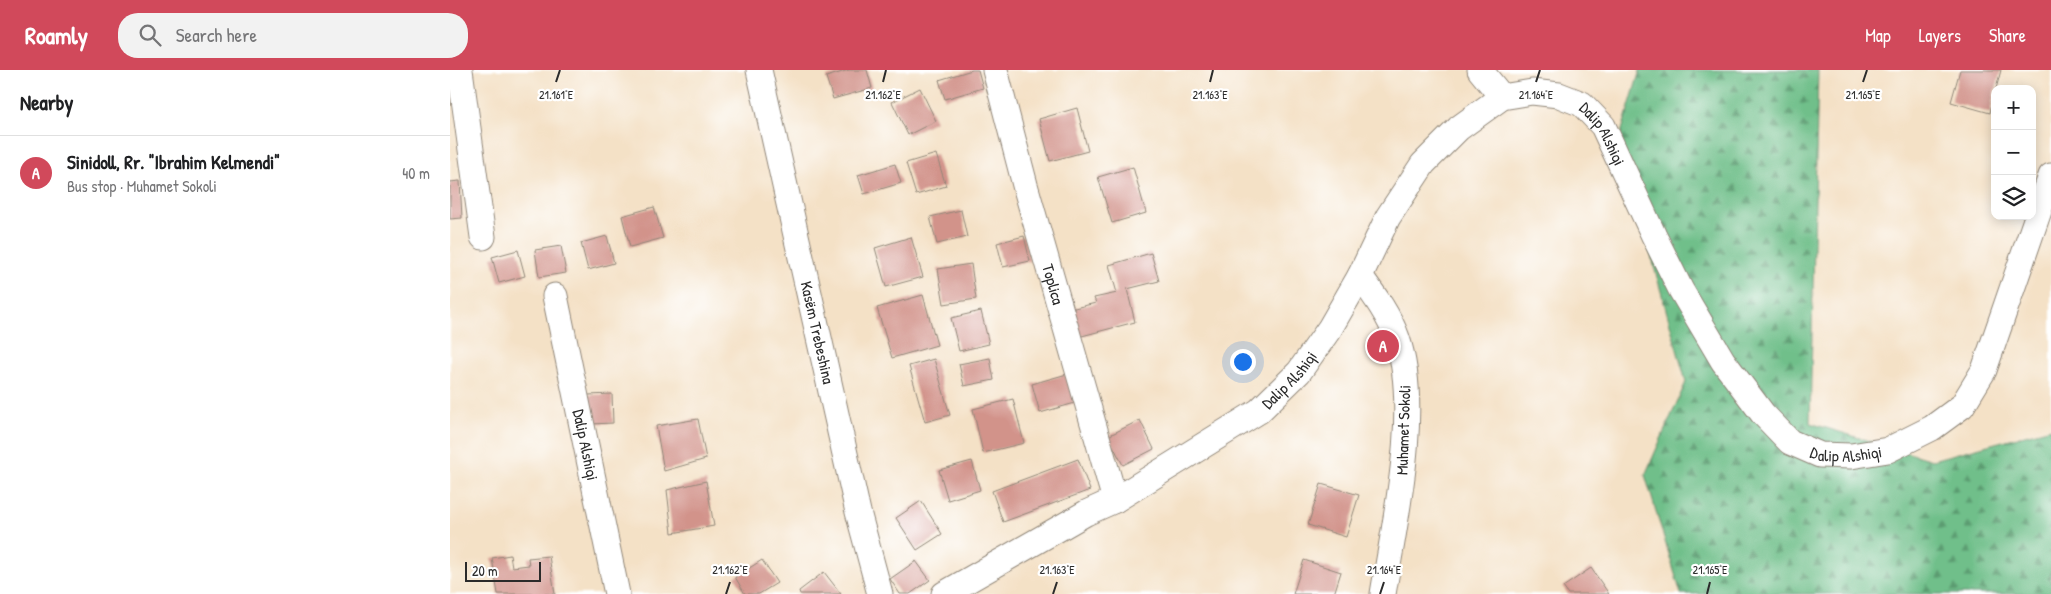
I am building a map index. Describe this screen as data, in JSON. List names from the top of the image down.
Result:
{
  "streets": {
    "street": [
      "Dalip Alshiqi",
      "Toplica",
      "Kasëm Trebeshina",
      "Muhamet Sokoli"
    ]
  },
  "crossings": [
    ["Dalip Alshiqi", "Toplica"],
    ["Dalip Alshiqi", "Muhamet Sokoli"]
  ],
  "scale_bar": "20 m",
  "page": {
    "header": "Roamly",
    "search": "Search here",
    "nav": ["Map", "Layers", "Share"],
    "heading": "Nearby",
    "map_buttons": ["+", "−"],
    "list": [
      {
        "mark": "A",
        "name": "Sinidoll, Rr. \"Ibrahim Kelmendi\"",
        "note": "Bus stop · Muhamet Sokoli",
        "value": "40 m"
      }
    ],
    "pins": "A",
    "scale": "20 m"
  },
  "coordinates": [
    "21.161°E",
    "21.162°E",
    "21.163°E",
    "21.164°E",
    "21.165°E"
  ]
}
